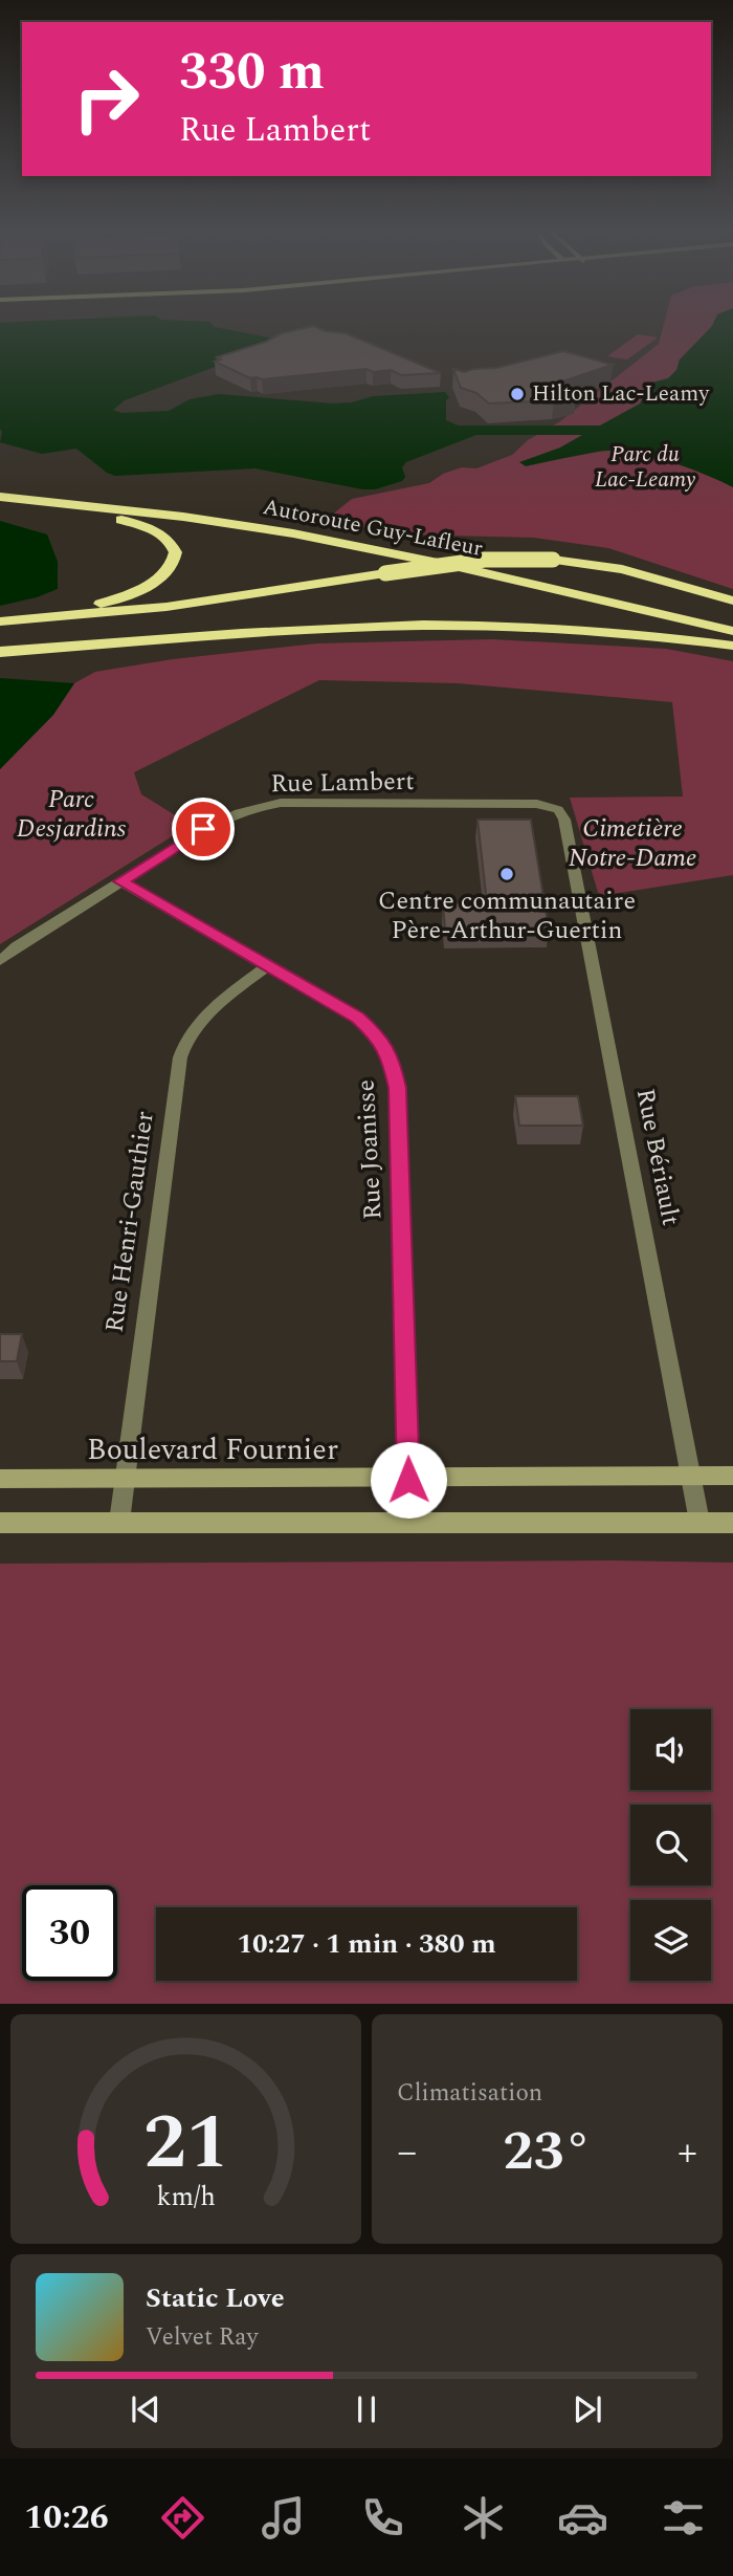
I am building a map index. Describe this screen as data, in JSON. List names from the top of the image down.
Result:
{
  "streets": {
    "highway": ["Autoroute Guy-Lafleur"],
    "main road": ["Boulevard Fournier"],
    "street": [
      "Rue Lambert",
      "Rue Joanisse",
      "Rue Bériault",
      "Rue Henri-Gauthier"
    ]
  },
  "crossings": [
    ["Rue Lambert", "Rue Joanisse"],
    ["Rue Lambert", "Rue Bériault"],
    ["Rue Joanisse", "Rue Henri-Gauthier"],
    ["Rue Joanisse", "Boulevard Fournier"],
    ["Rue Bériault", "Boulevard Fournier"],
    ["Rue Henri-Gauthier", "Boulevard Fournier"]
  ],
  "parks": ["Parc du Lac-Leamy", "Parc Desjardins", "Cimetière Notre-Dame"],
  "places": ["Hilton Lac-Leamy", "Centre communautaire Père-Arthur-Guertin"],
  "page": {
    "turn": ["330 m", "Rue Lambert"],
    "limit": "30",
    "trip": "10:27 · 1 min · 380 m",
    "tile": "Climatisation",
    "heat": ["−", "23°", "+"],
    "song": ["Static Love", "Velvet Ray"],
    "tabs": "10:26",
    "gauge": ["21", "km/h"]
  }
}
